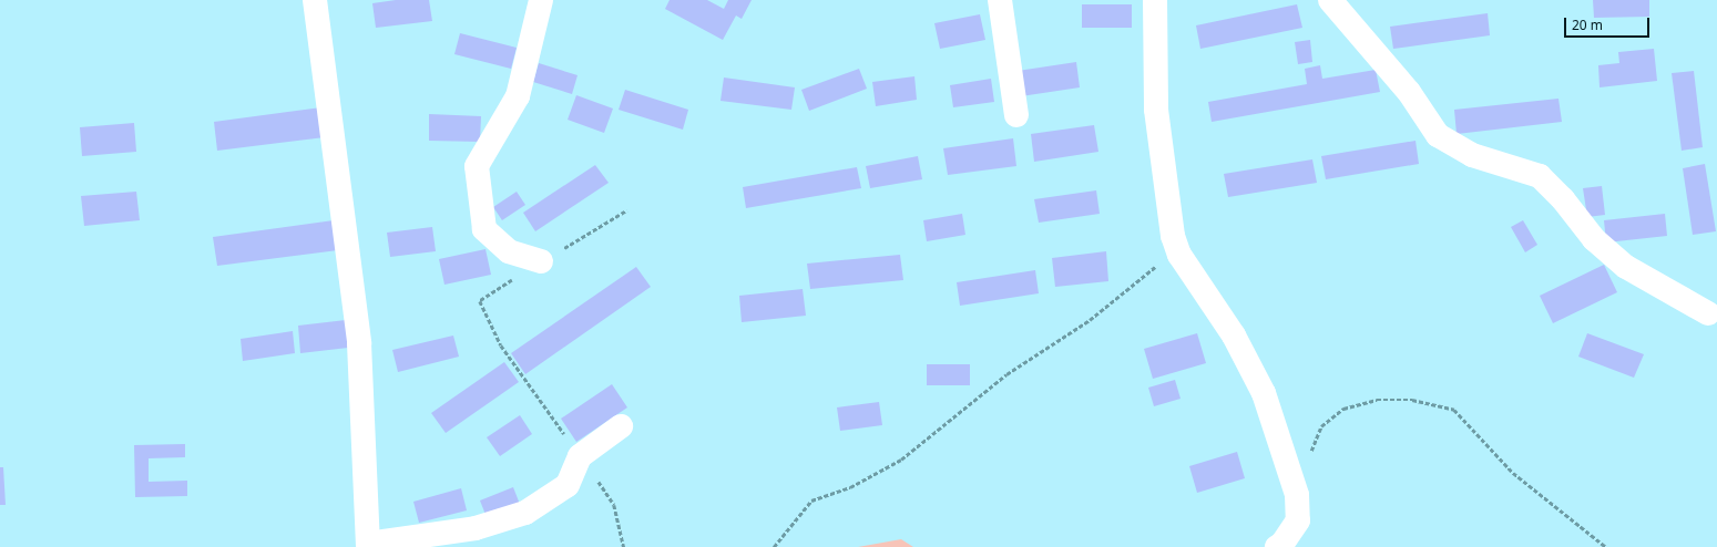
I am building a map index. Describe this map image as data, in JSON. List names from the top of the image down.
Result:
{
  "scale_bar": "20 m"
}
